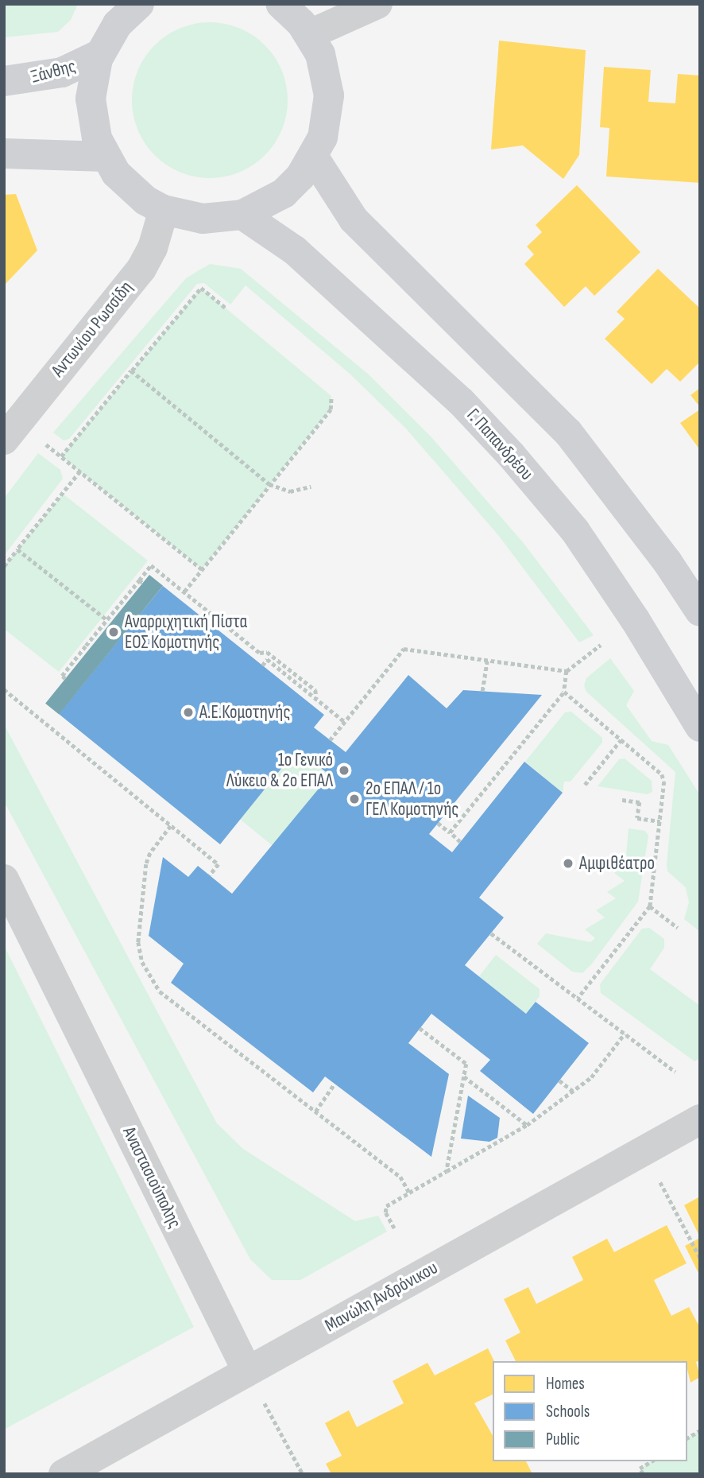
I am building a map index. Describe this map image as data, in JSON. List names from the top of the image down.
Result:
{
  "streets": {
    "main road": ["Ξάνθης", "Γ. Παπανδρέου"],
    "street": ["Αντωνίου Ρωσσίδη", "Αναστασιούπολης", "Μανώλη Ανδρόνικου"]
  },
  "crossings": [
    ["Αναστασιούπολης", "Μανώλη Ανδρόνικου"]
  ],
  "places": [
    "Αναρριχητική Πίστα ΕΟΣ Κομοτηνής",
    "Α.Ε.Κομοτηνής",
    "1ο Γενικό Λύκειο & 2ο ΕΠΑΛ",
    "2ο ΕΠΑΛ / 1ο ΓΕΛ Κομοτηνής",
    "Αμφιθέατρο"
  ],
  "legend": ["Homes", "Schools", "Public"]
}
